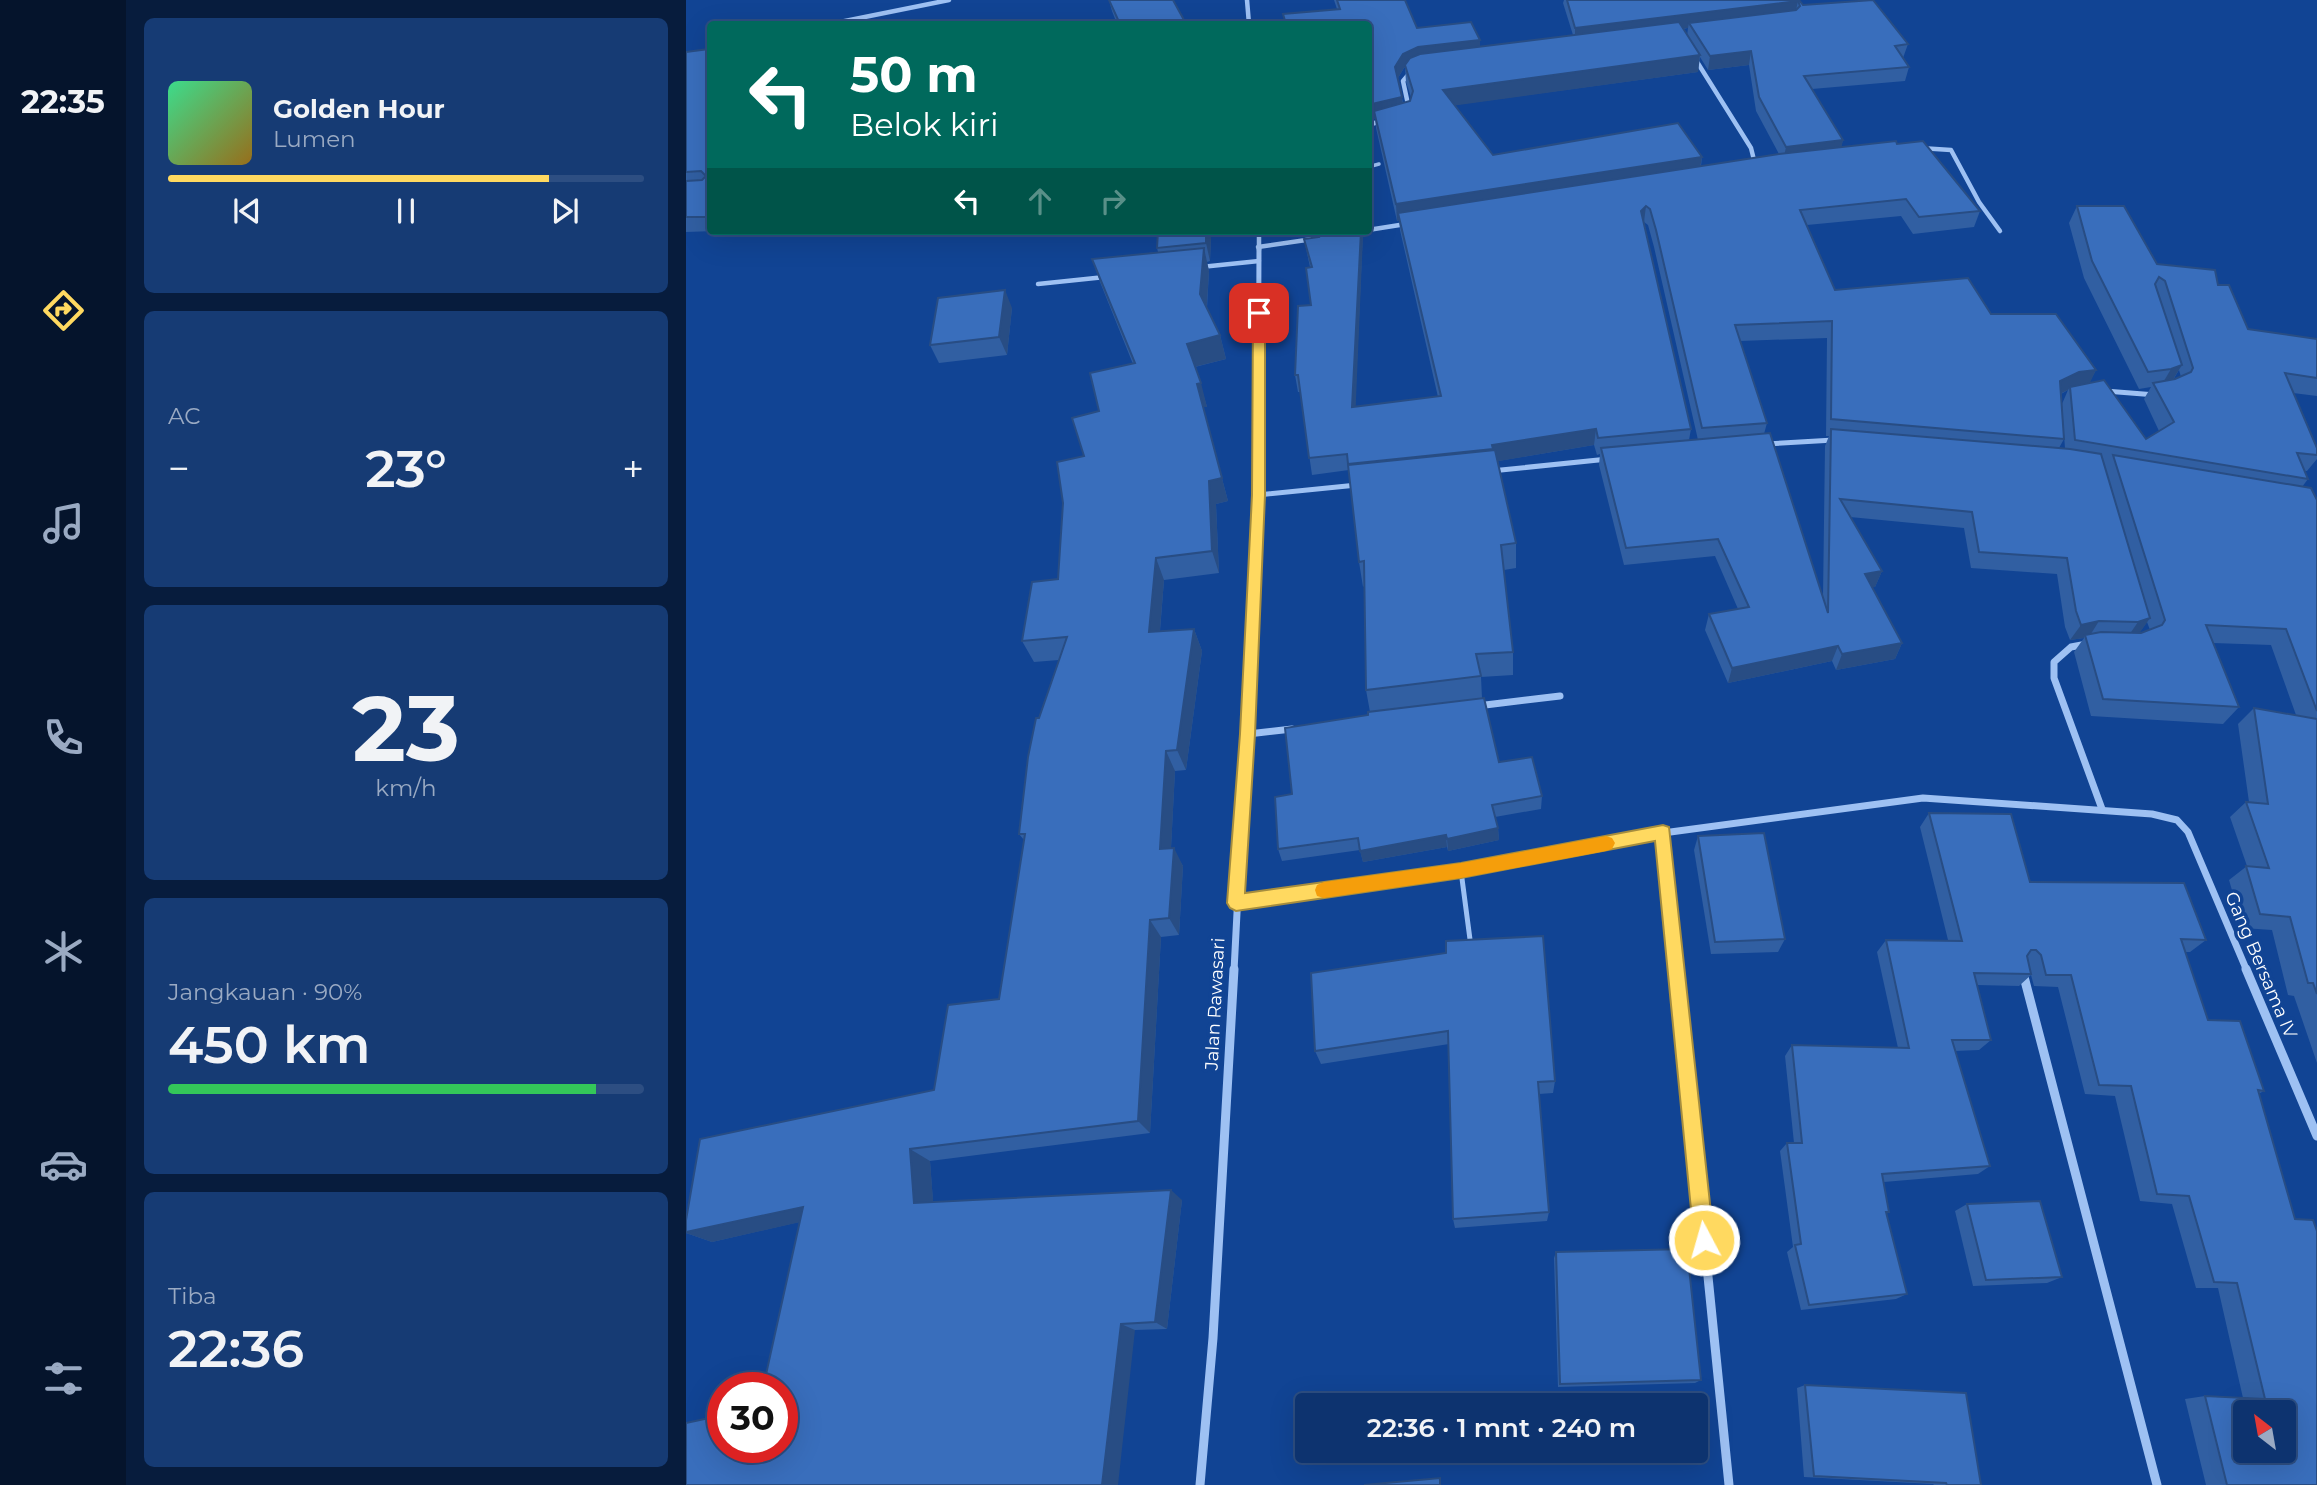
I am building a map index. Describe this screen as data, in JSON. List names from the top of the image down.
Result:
{
  "streets": {
    "street": ["Gang Bersama IV", "Jalan Rawasari"]
  },
  "north": "top left",
  "page": {
    "tabs": "22:35",
    "turn": ["50 m", "Belok kiri"],
    "song": ["Golden Hour", "Lumen"],
    "tile": [
      "AC",
      ["23", "km/h"],
      ["Jangkauan · 90%", "450 km"],
      ["Tiba", "22:36"]
    ],
    "heat": ["−", "23°", "+"],
    "limit": "30",
    "trip": "22:36 · 1 mnt · 240 m"
  }
}
